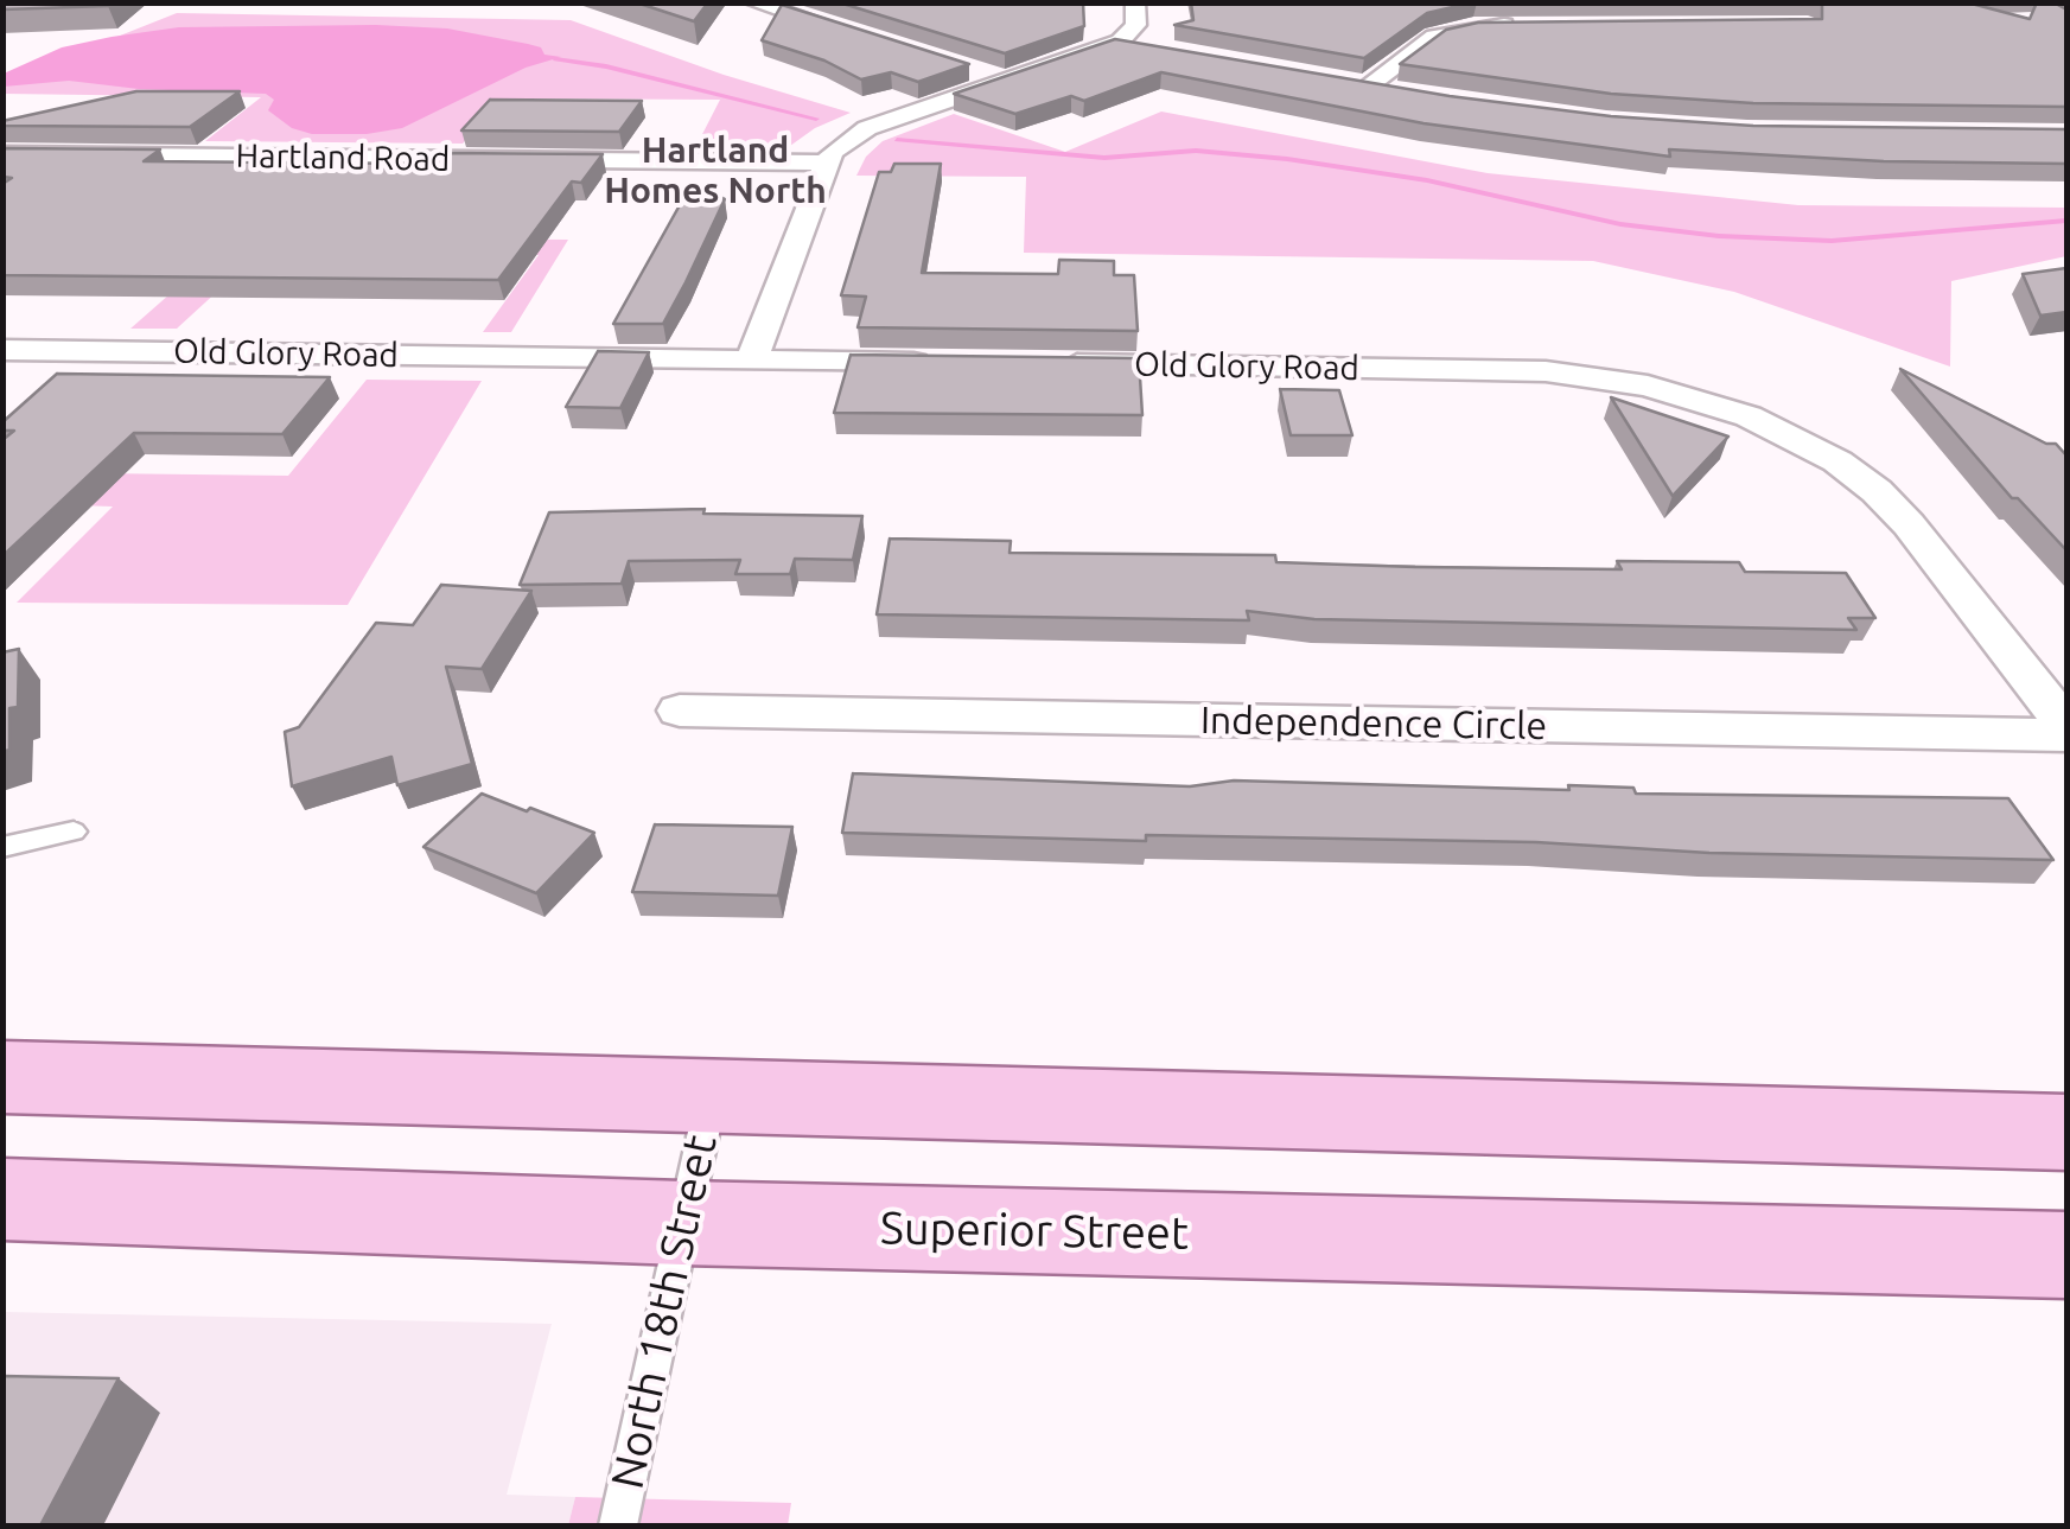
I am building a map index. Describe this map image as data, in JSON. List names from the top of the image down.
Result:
{
  "streets": {
    "main road": ["Superior Street"],
    "street": ["Hartland Road", "Old Glory Road", "Independence Circle"],
    "lane": ["North 18th Street"]
  },
  "crossings": [
    ["Superior Street", "North 18th Street"]
  ],
  "districts": ["Hartland Homes North"]
}
